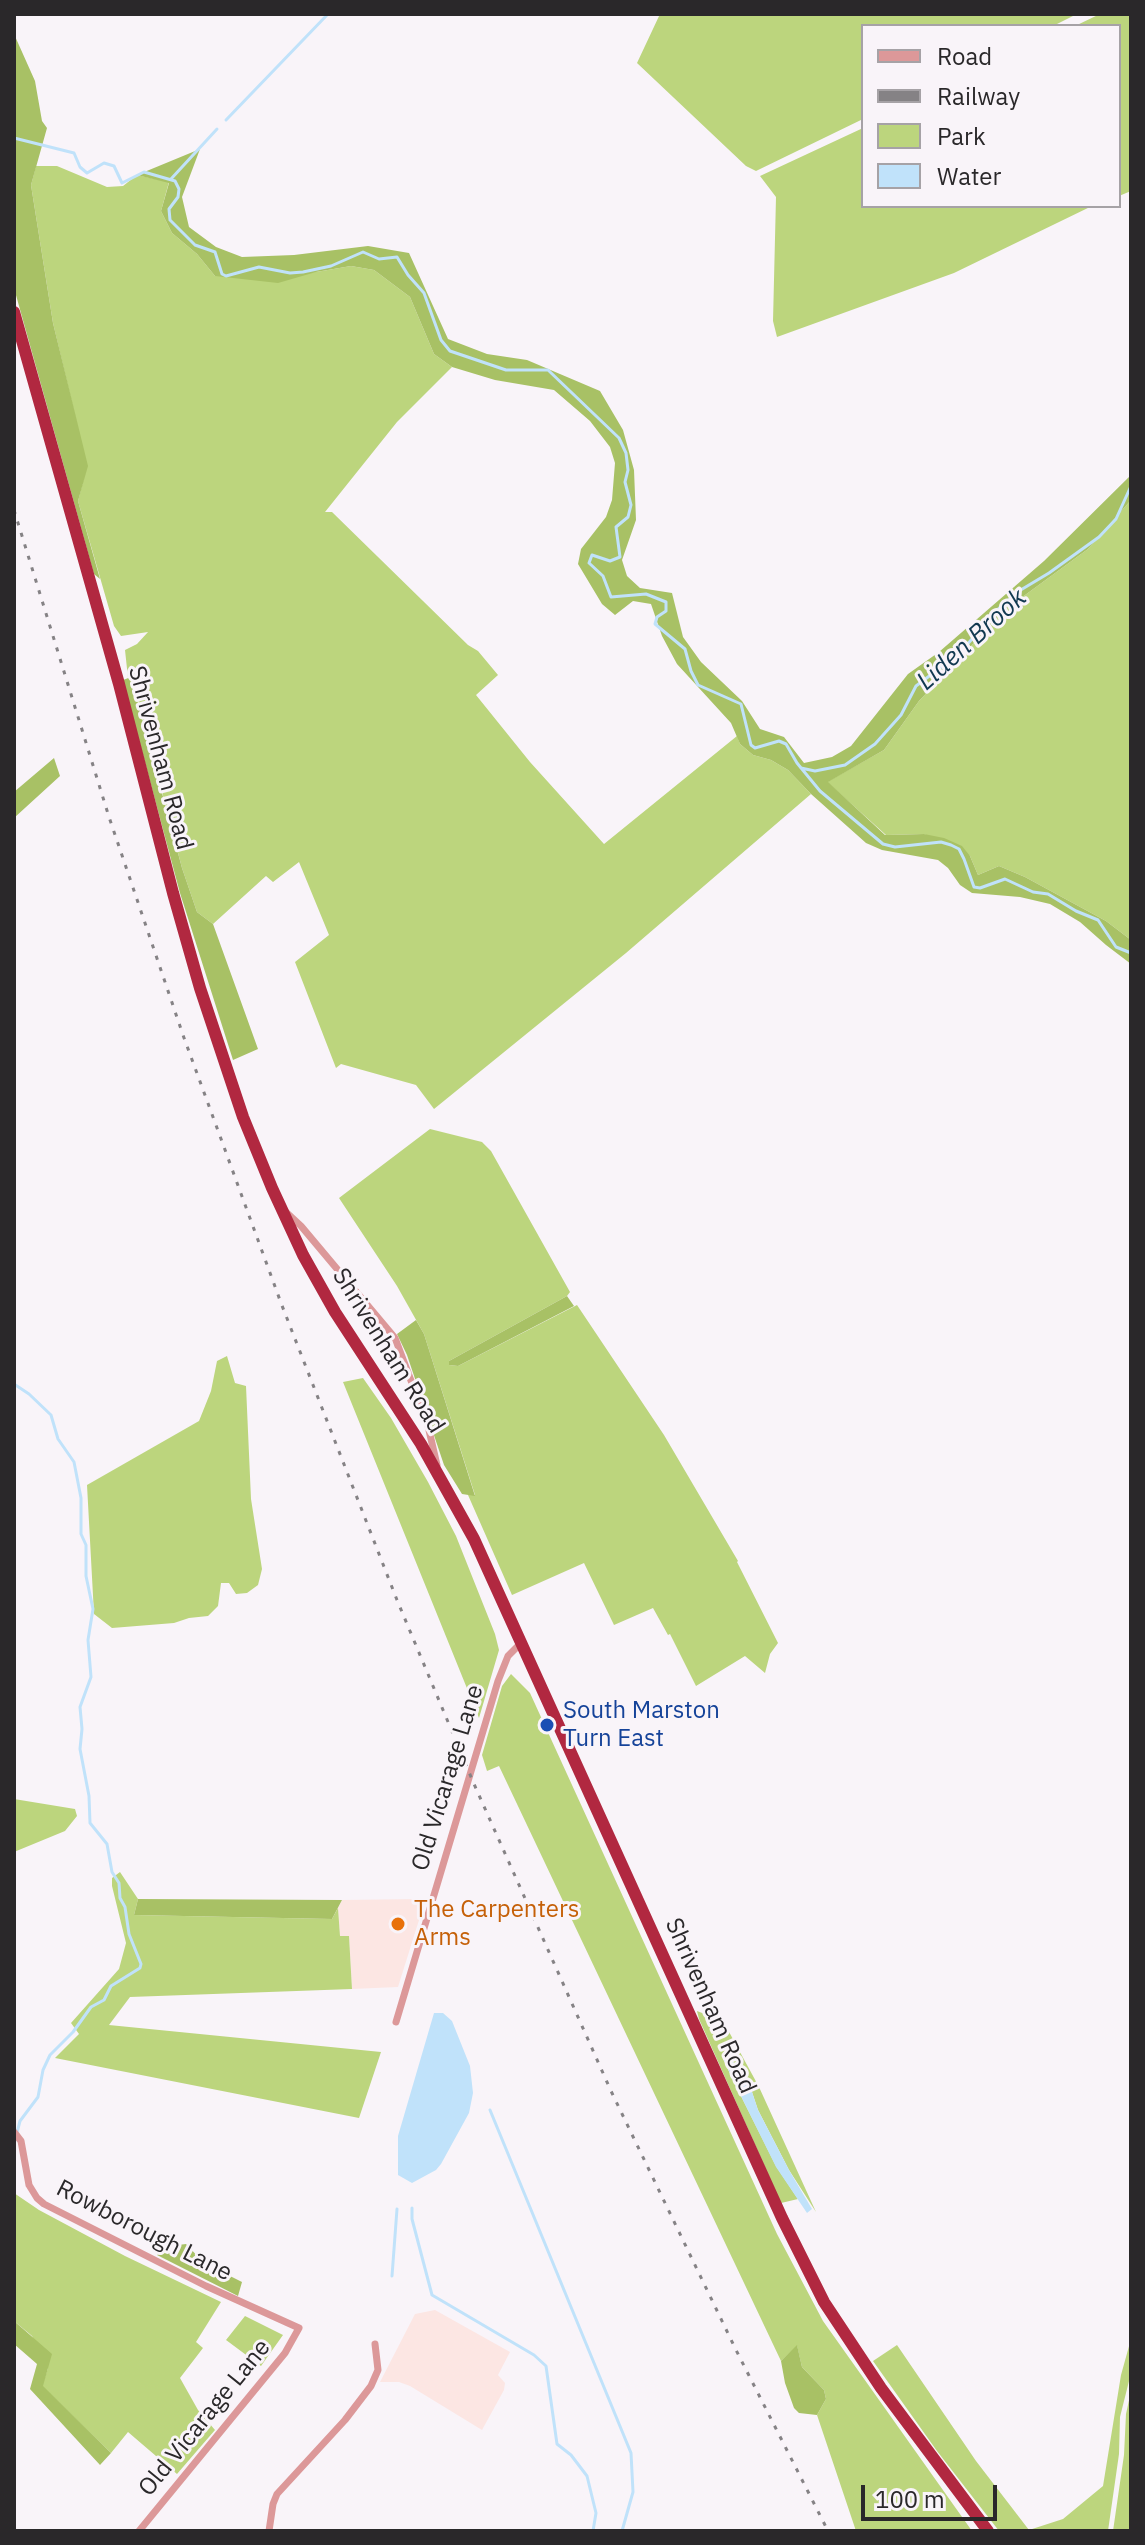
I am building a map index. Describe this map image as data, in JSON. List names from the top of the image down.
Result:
{
  "streets": {
    "highway": ["Shrivenham Road"],
    "street": ["Old Vicarage Lane", "Rowborough Lane"]
  },
  "crossings": [
    ["Shrivenham Road", "Old Vicarage Lane"],
    ["Old Vicarage Lane", "Rowborough Lane"]
  ],
  "water": ["Liden Brook"],
  "places": ["South Marston Turn East", "The Carpenters Arms"],
  "legend": [
    "Road",
    "Railway",
    "Park",
    "Water"
  ],
  "scale_bar": "100 m"
}
